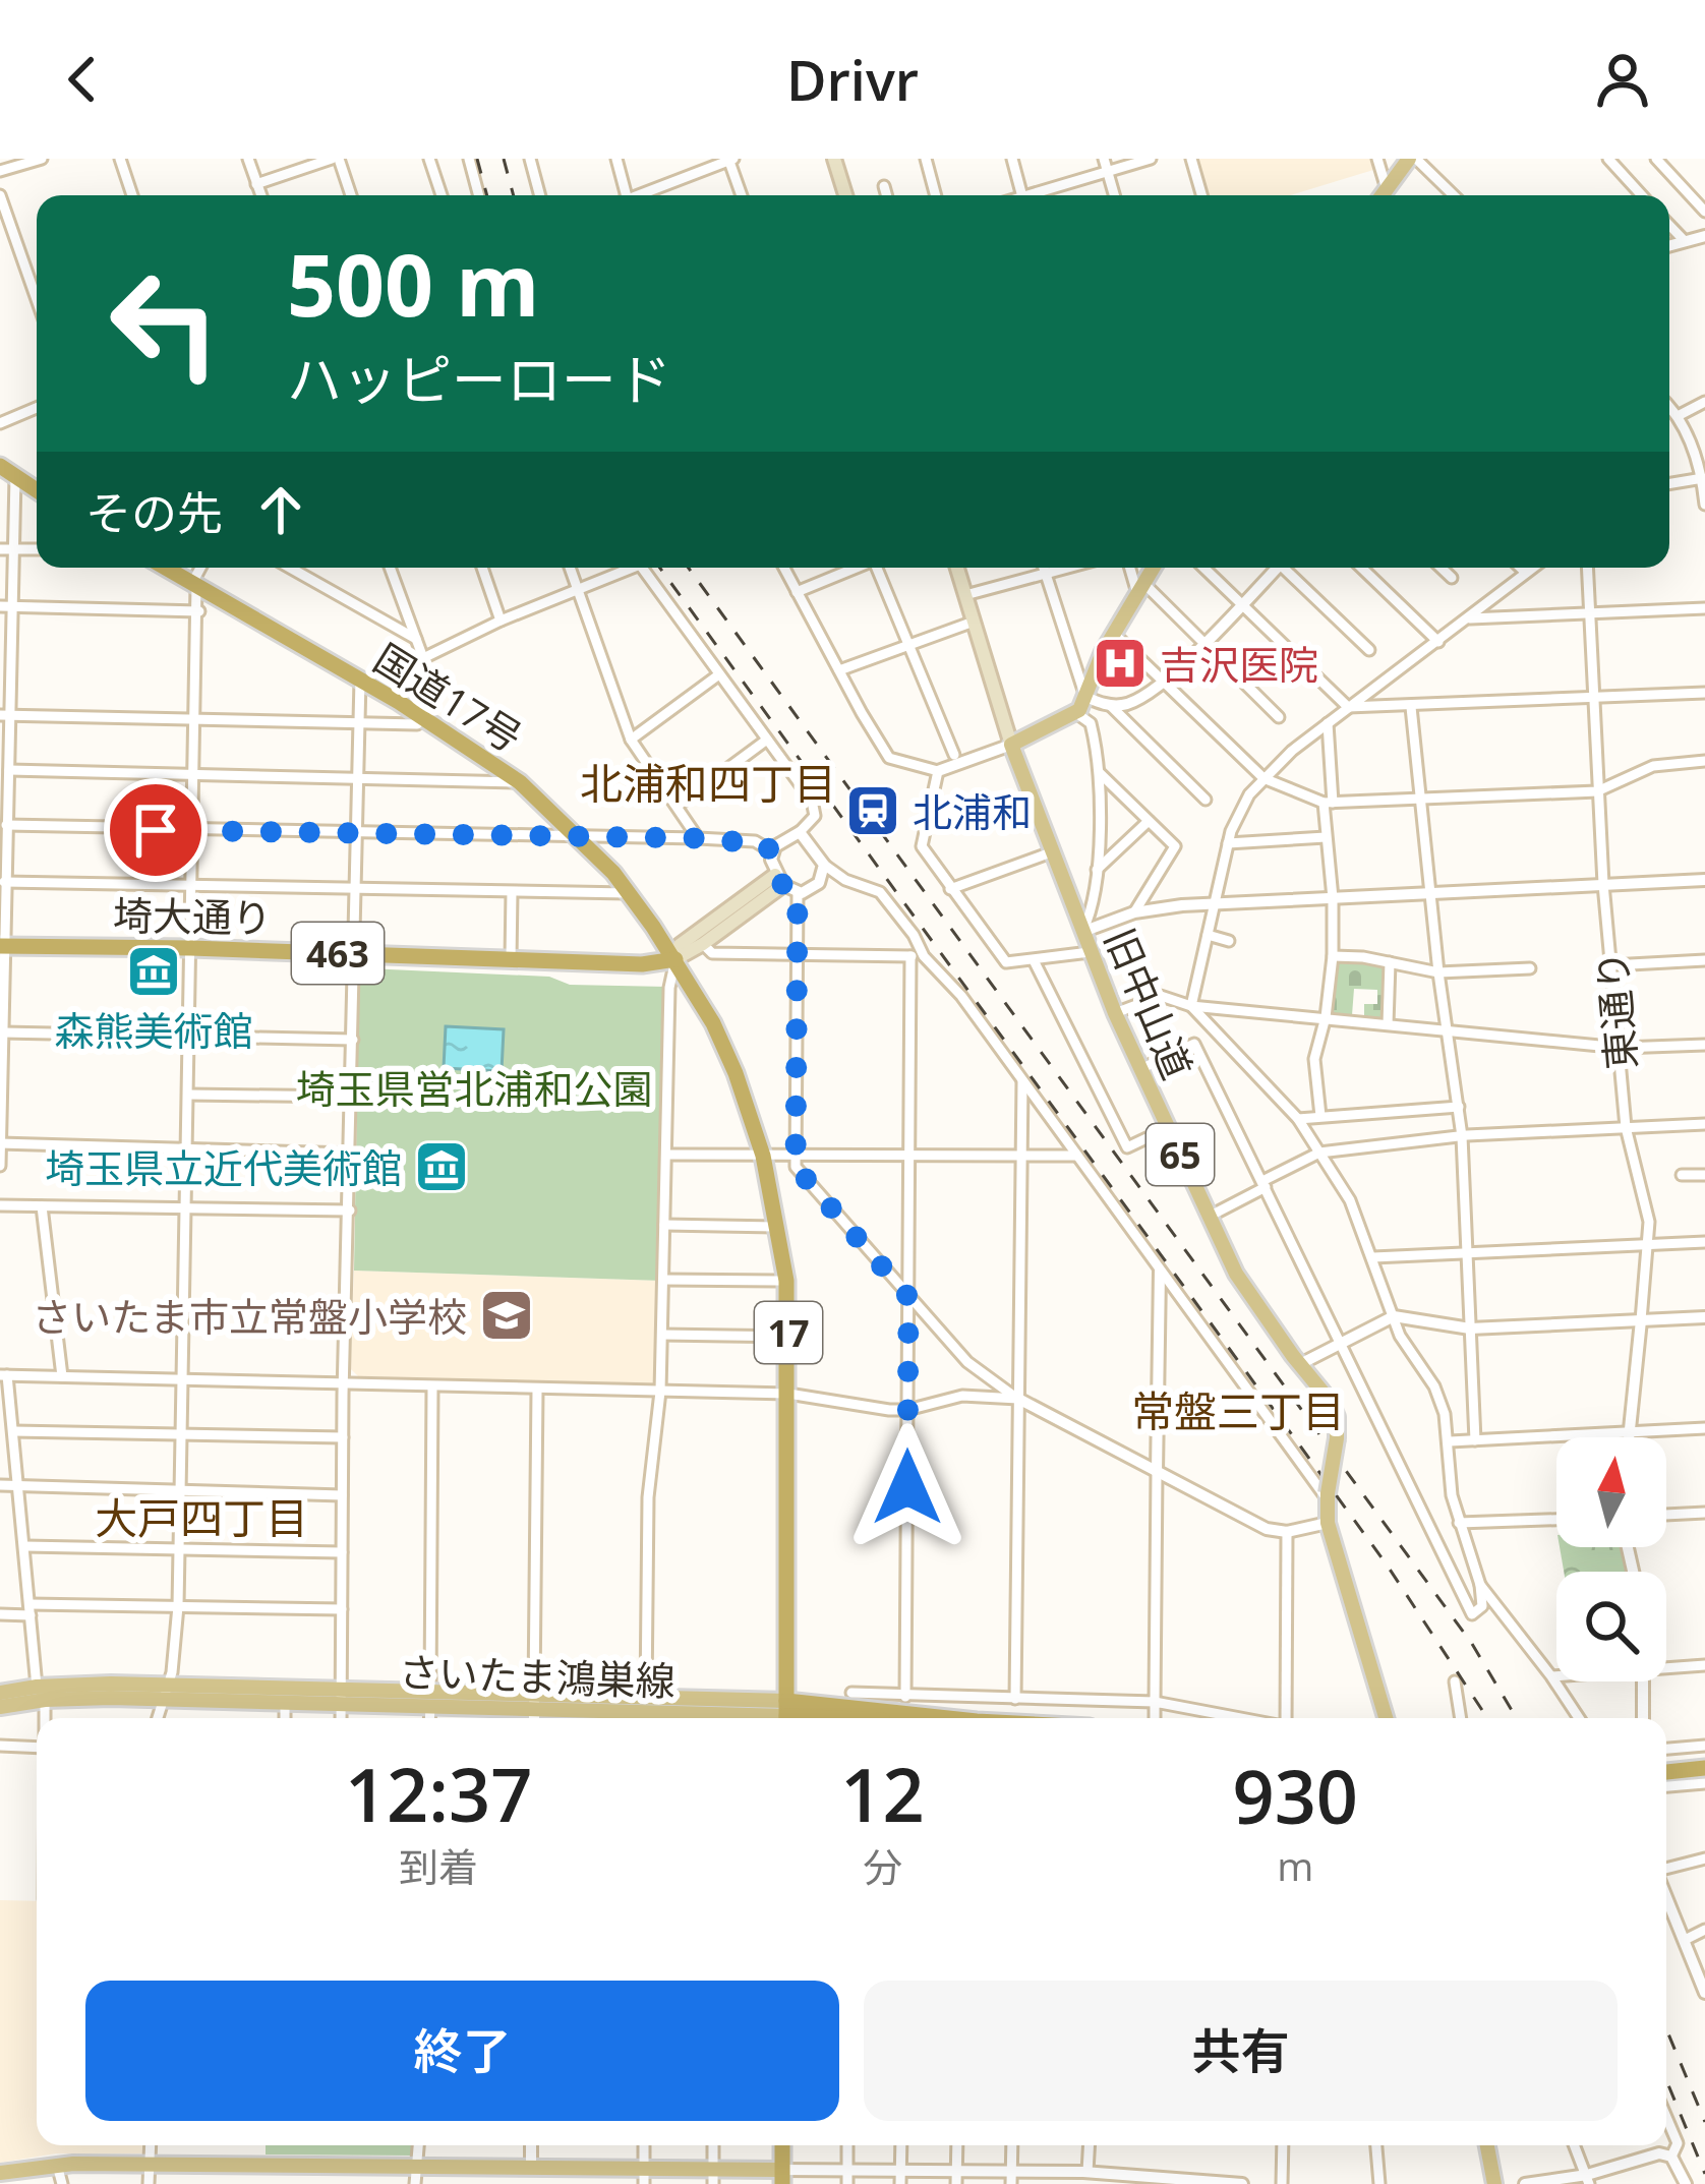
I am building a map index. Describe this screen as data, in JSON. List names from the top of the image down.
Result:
{
  "streets": {
    "highway": [
      "国道17号",
      "埼大通り",
      "463",
      "17"
    ],
    "main road": ["旧中山道", "65", "さいたま鴻巣線"],
    "street": ["東通り"]
  },
  "crossings": [
    ["国道17号", "埼大通り"],
    ["国道17号", "さいたま鴻巣線"]
  ],
  "districts": ["北浦和四丁目", "常盤三丁目", "大戸四丁目"],
  "parks": ["埼玉県営北浦和公園"],
  "places": {
    "hospital": ["吉沢医院"],
    "station": ["北浦和"],
    "museum": ["森熊美術館", "埼玉県立近代美術館"],
    "school or university": ["さいたま市立常盤小学校"]
  },
  "north": "top",
  "page": {
    "header": "Drivr",
    "turn": ["500 m", "ハッピーロード"],
    "then": "その先",
    "eta": [
      "12:37",
      "到着",
      "12",
      "分",
      "930",
      "m"
    ],
    "buttons": ["終了", "共有"]
  }
}
